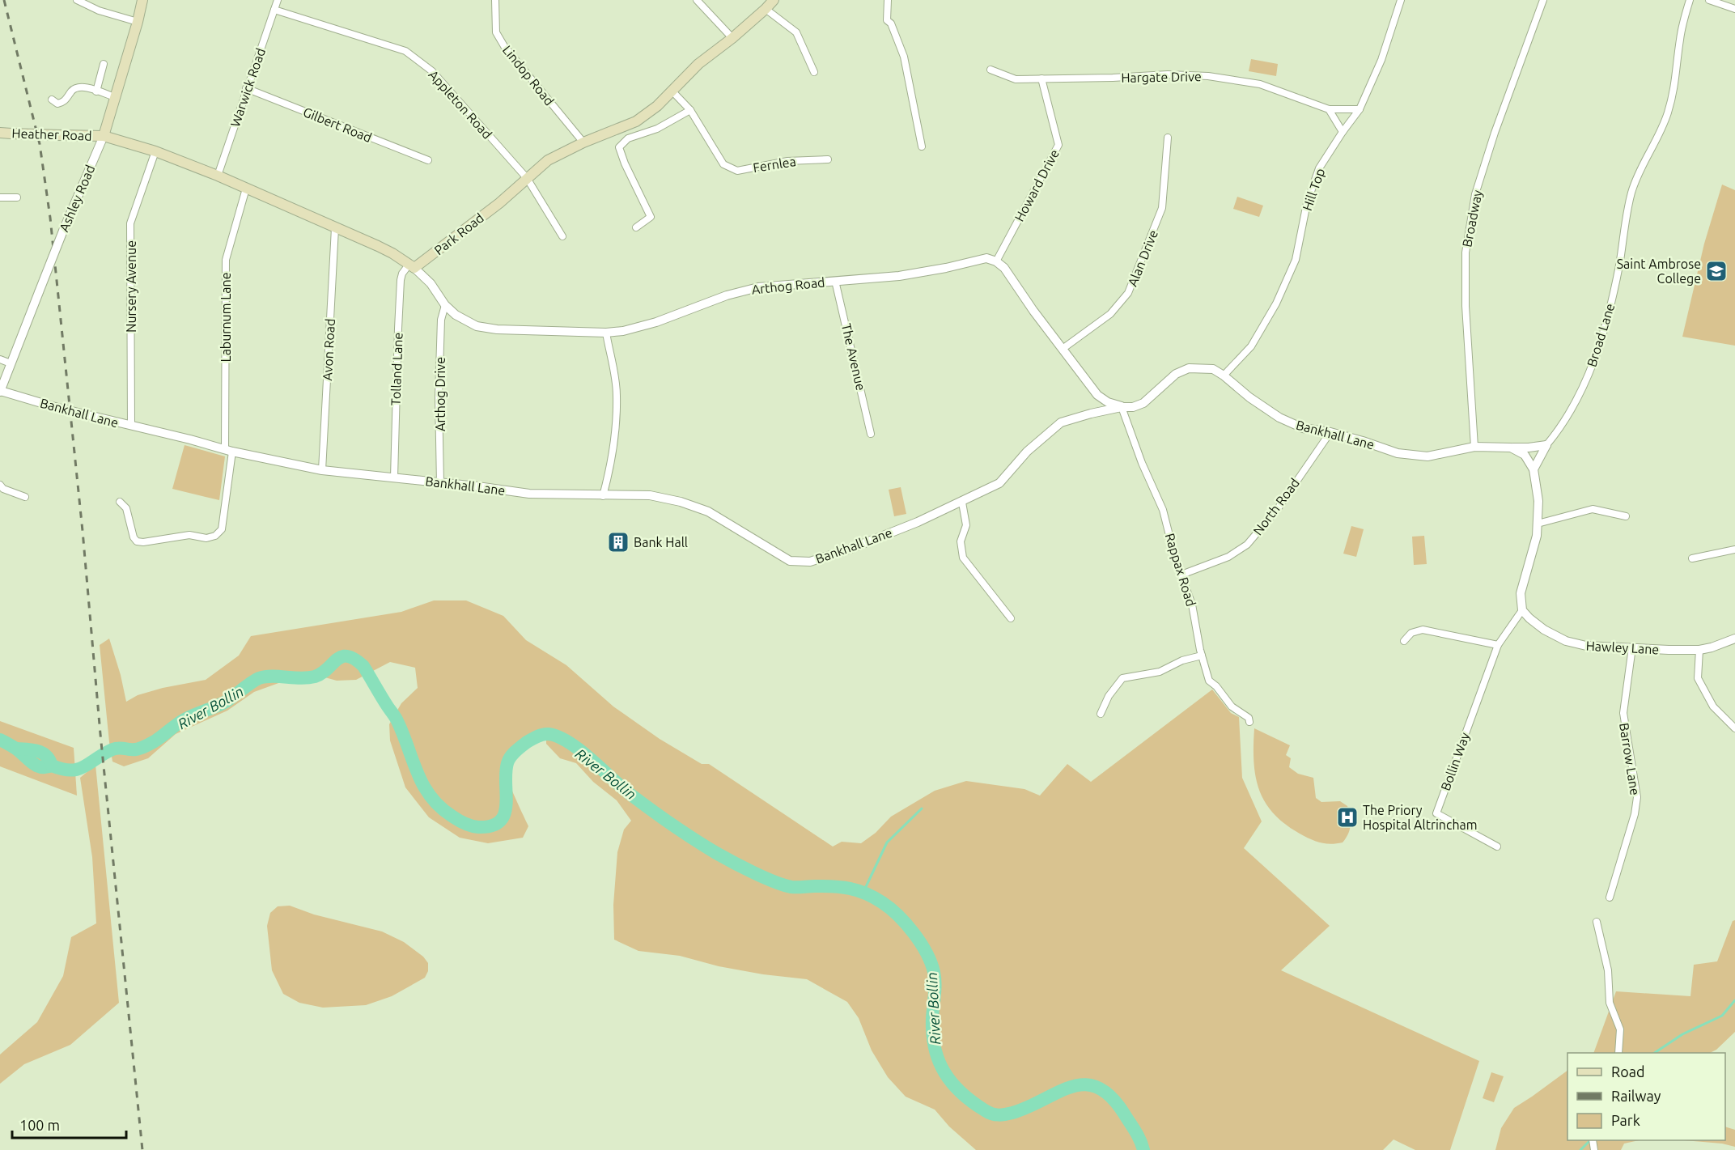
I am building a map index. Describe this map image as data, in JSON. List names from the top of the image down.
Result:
{
  "streets": {
    "main road": ["Heather Road", "Ashley Road", "Park Road"],
    "street": [
      "Lindop Road",
      "Hargate Drive",
      "Warwick Road",
      "Appleton Road",
      "Gilbert Road",
      "Fernlea",
      "Howard Drive",
      "Hill Top",
      "Broadway",
      "Alan Drive",
      "Arthog Road",
      "Nursery Avenue",
      "Laburnum Lane",
      "Broad Lane",
      "Avon Road",
      "The Avenue",
      "Tolland Lane",
      "Arthog Drive",
      "Bankhall Lane",
      "North Road",
      "Rappax Road",
      "Hawley Lane",
      "Barrow Lane",
      "Bollin Way"
    ]
  },
  "crossings": [
    ["Lindop Road", "Park Road"],
    ["Hargate Drive", "Howard Drive"],
    ["Hargate Drive", "Hill Top"],
    ["Warwick Road", "Appleton Road"],
    ["Warwick Road", "Gilbert Road"],
    ["Appleton Road", "Park Road"],
    ["Heather Road", "Ashley Road"],
    ["Fernlea", "Park Road"],
    ["Howard Drive", "Arthog Road"],
    ["Hill Top", "Bankhall Lane"],
    ["Ashley Road", "Bankhall Lane"],
    ["Broadway", "Bankhall Lane"],
    ["Park Road", "Arthog Road"],
    ["Park Road", "Tolland Lane"],
    ["Arthog Road", "The Avenue"],
    ["Arthog Road", "Tolland Lane"],
    ["Arthog Road", "Arthog Drive"],
    ["Nursery Avenue", "Bankhall Lane"],
    ["Laburnum Lane", "Bankhall Lane"],
    ["Broad Lane", "Bankhall Lane"],
    ["Avon Road", "Bankhall Lane"],
    ["Tolland Lane", "Bankhall Lane"],
    ["Arthog Drive", "Bankhall Lane"],
    ["Bankhall Lane", "North Road"],
    ["Bankhall Lane", "Rappax Road"],
    ["North Road", "Rappax Road"],
    ["Hawley Lane", "Barrow Lane"],
    ["Hawley Lane", "Bollin Way"]
  ],
  "water": ["River Bollin"],
  "places": {
    "school or university": ["Saint Ambrose College"],
    "building": ["Bank Hall"],
    "hospital": ["The Priory Hospital Altrincham"]
  },
  "legend": ["Road", "Railway", "Park"],
  "scale_bar": "100 m"
}
